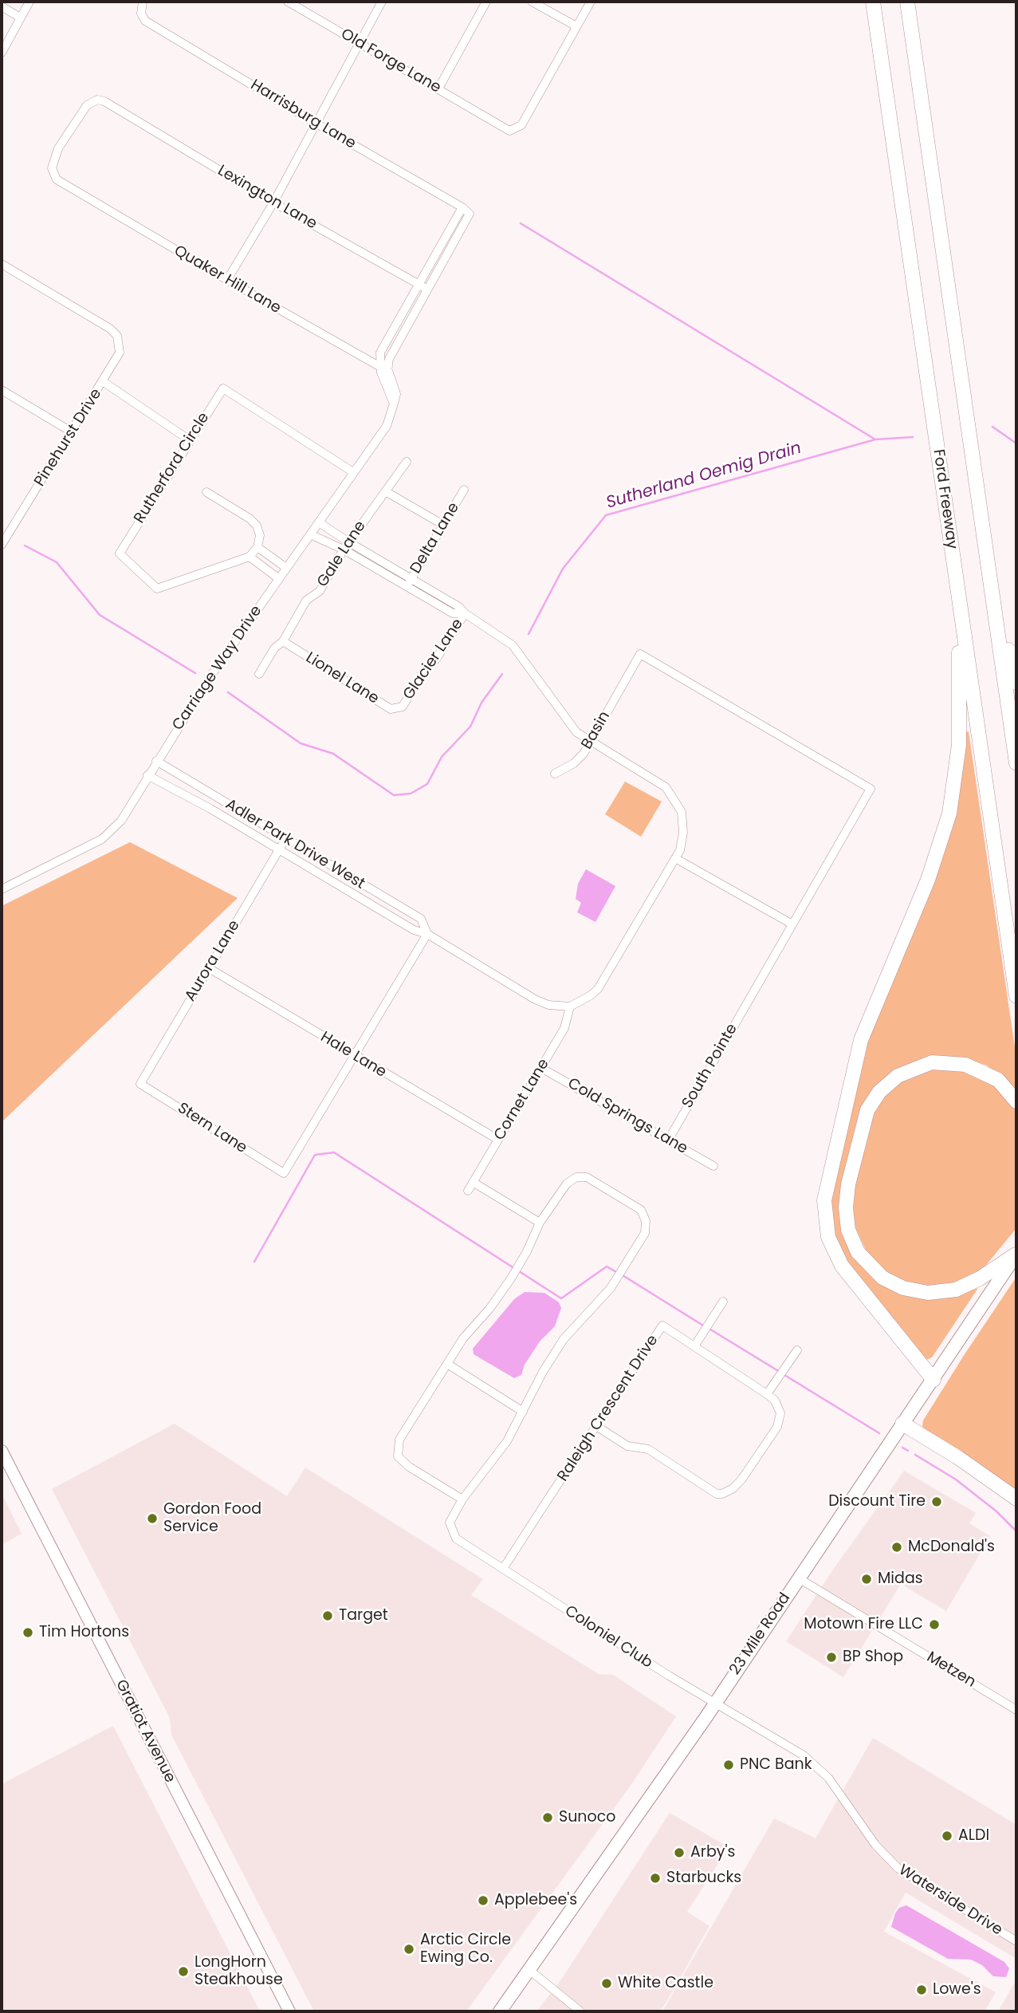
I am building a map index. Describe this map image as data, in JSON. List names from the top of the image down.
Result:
{
  "streets": {
    "highway": ["Ford Freeway"],
    "main road": ["23 Mile Road", "Gratiot Avenue"],
    "street": [
      "Old Forge Lane",
      "Harrisburg Lane",
      "Lexington Lane",
      "Quaker Hill Lane",
      "Pinehurst Drive",
      "Rutherford Circle",
      "Delta Lane",
      "Gale Lane",
      "Glacier Lane",
      "Carriage Way Drive",
      "Lionel Lane",
      "Basin",
      "Adler Park Drive West",
      "Aurora Lane",
      "Hale Lane",
      "South Pointe",
      "Cornet Lane",
      "Cold Springs Lane",
      "Stern Lane",
      "Raleigh Crescent Drive",
      "Coloniel Club",
      "Metzen",
      "Waterside Drive"
    ]
  },
  "crossings": [
    ["Harrisburg Lane", "Lexington Lane"],
    ["Lexington Lane", "Quaker Hill Lane"],
    ["Quaker Hill Lane", "Carriage Way Drive"],
    ["Rutherford Circle", "Carriage Way Drive"],
    ["Gale Lane", "Lionel Lane"],
    ["Glacier Lane", "Lionel Lane"],
    ["Carriage Way Drive", "Adler Park Drive West"],
    ["Basin", "South Pointe"],
    ["Adler Park Drive West", "Aurora Lane"],
    ["Adler Park Drive West", "Cornet Lane"],
    ["Aurora Lane", "Hale Lane"],
    ["Aurora Lane", "Stern Lane"],
    ["Hale Lane", "Cornet Lane"],
    ["Hale Lane", "Stern Lane"],
    ["South Pointe", "Cold Springs Lane"],
    ["Cornet Lane", "Cold Springs Lane"],
    ["Raleigh Crescent Drive", "Coloniel Club"],
    ["23 Mile Road", "Coloniel Club"],
    ["23 Mile Road", "Metzen"],
    ["23 Mile Road", "Waterside Drive"],
    ["Coloniel Club", "Waterside Drive"]
  ],
  "water": ["Sutherland Oemig Drain"],
  "places": [
    "Discount Tire",
    "Gordon Food Service",
    "McDonald's",
    "Midas",
    "Target",
    "Motown Fire LLC",
    "Tim Hortons",
    "BP Shop",
    "PNC Bank",
    "Sunoco",
    "ALDI",
    "Arby's",
    "Starbucks",
    "Applebee's",
    "Arctic Circle Ewing Co.",
    "LongHorn Steakhouse",
    "White Castle",
    "Lowe's"
  ]
}
